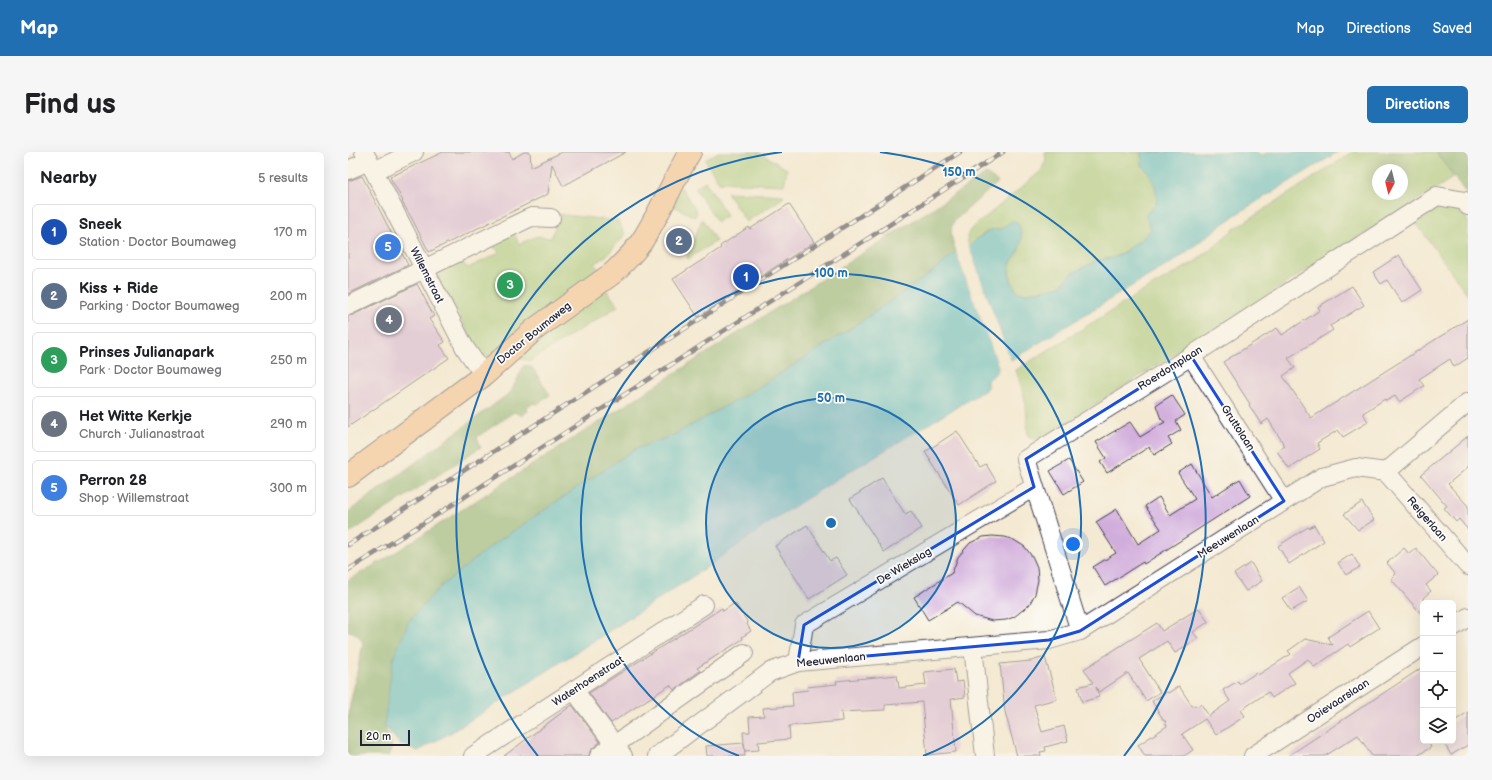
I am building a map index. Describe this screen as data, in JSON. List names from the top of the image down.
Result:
{
  "streets": {
    "main road": ["Doctor Boumaweg"],
    "street": [
      "Willemstraat",
      "Roerdomplaan",
      "Gruttolaan",
      "Reigerlaan",
      "Meeuwenlaan",
      "De Wiekslag",
      "Waterhoenstraat",
      "Ooievaarslaan"
    ]
  },
  "crossings": [
    ["Willemstraat", "Doctor Boumaweg"],
    ["Roerdomplaan", "Gruttolaan"],
    ["Roerdomplaan", "Meeuwenlaan"],
    ["Roerdomplaan", "De Wiekslag"],
    ["Gruttolaan", "Meeuwenlaan"],
    ["Reigerlaan", "Meeuwenlaan"],
    ["Meeuwenlaan", "De Wiekslag"]
  ],
  "scale_bar": "20 m",
  "north": "bottom",
  "page": {
    "header": "Map",
    "nav": ["Map", "Directions", "Saved"],
    "buttons": "Directions",
    "title": "Find us",
    "heading": ["Nearby", "5 results"],
    "list": [
      {
        "mark": "1",
        "name": "Sneek",
        "note": "Station · Doctor Boumaweg",
        "value": "170 m"
      },
      {
        "mark": "2",
        "name": "Kiss + Ride",
        "note": "Parking · Doctor Boumaweg",
        "value": "200 m"
      },
      {
        "mark": "3",
        "name": "Prinses Julianapark",
        "note": "Park · Doctor Boumaweg",
        "value": "250 m"
      },
      {
        "mark": "4",
        "name": "Het Witte Kerkje",
        "note": "Church · Julianastraat",
        "value": "290 m"
      },
      {
        "mark": "5",
        "name": "Perron 28",
        "note": "Shop · Willemstraat",
        "value": "300 m"
      }
    ],
    "pins": [
      "2",
      "5",
      "1",
      "3",
      "4"
    ],
    "map_buttons": ["+", "−"],
    "scale": "20 m"
  },
  "rings": ["150 m", "100 m", "50 m"]
}
